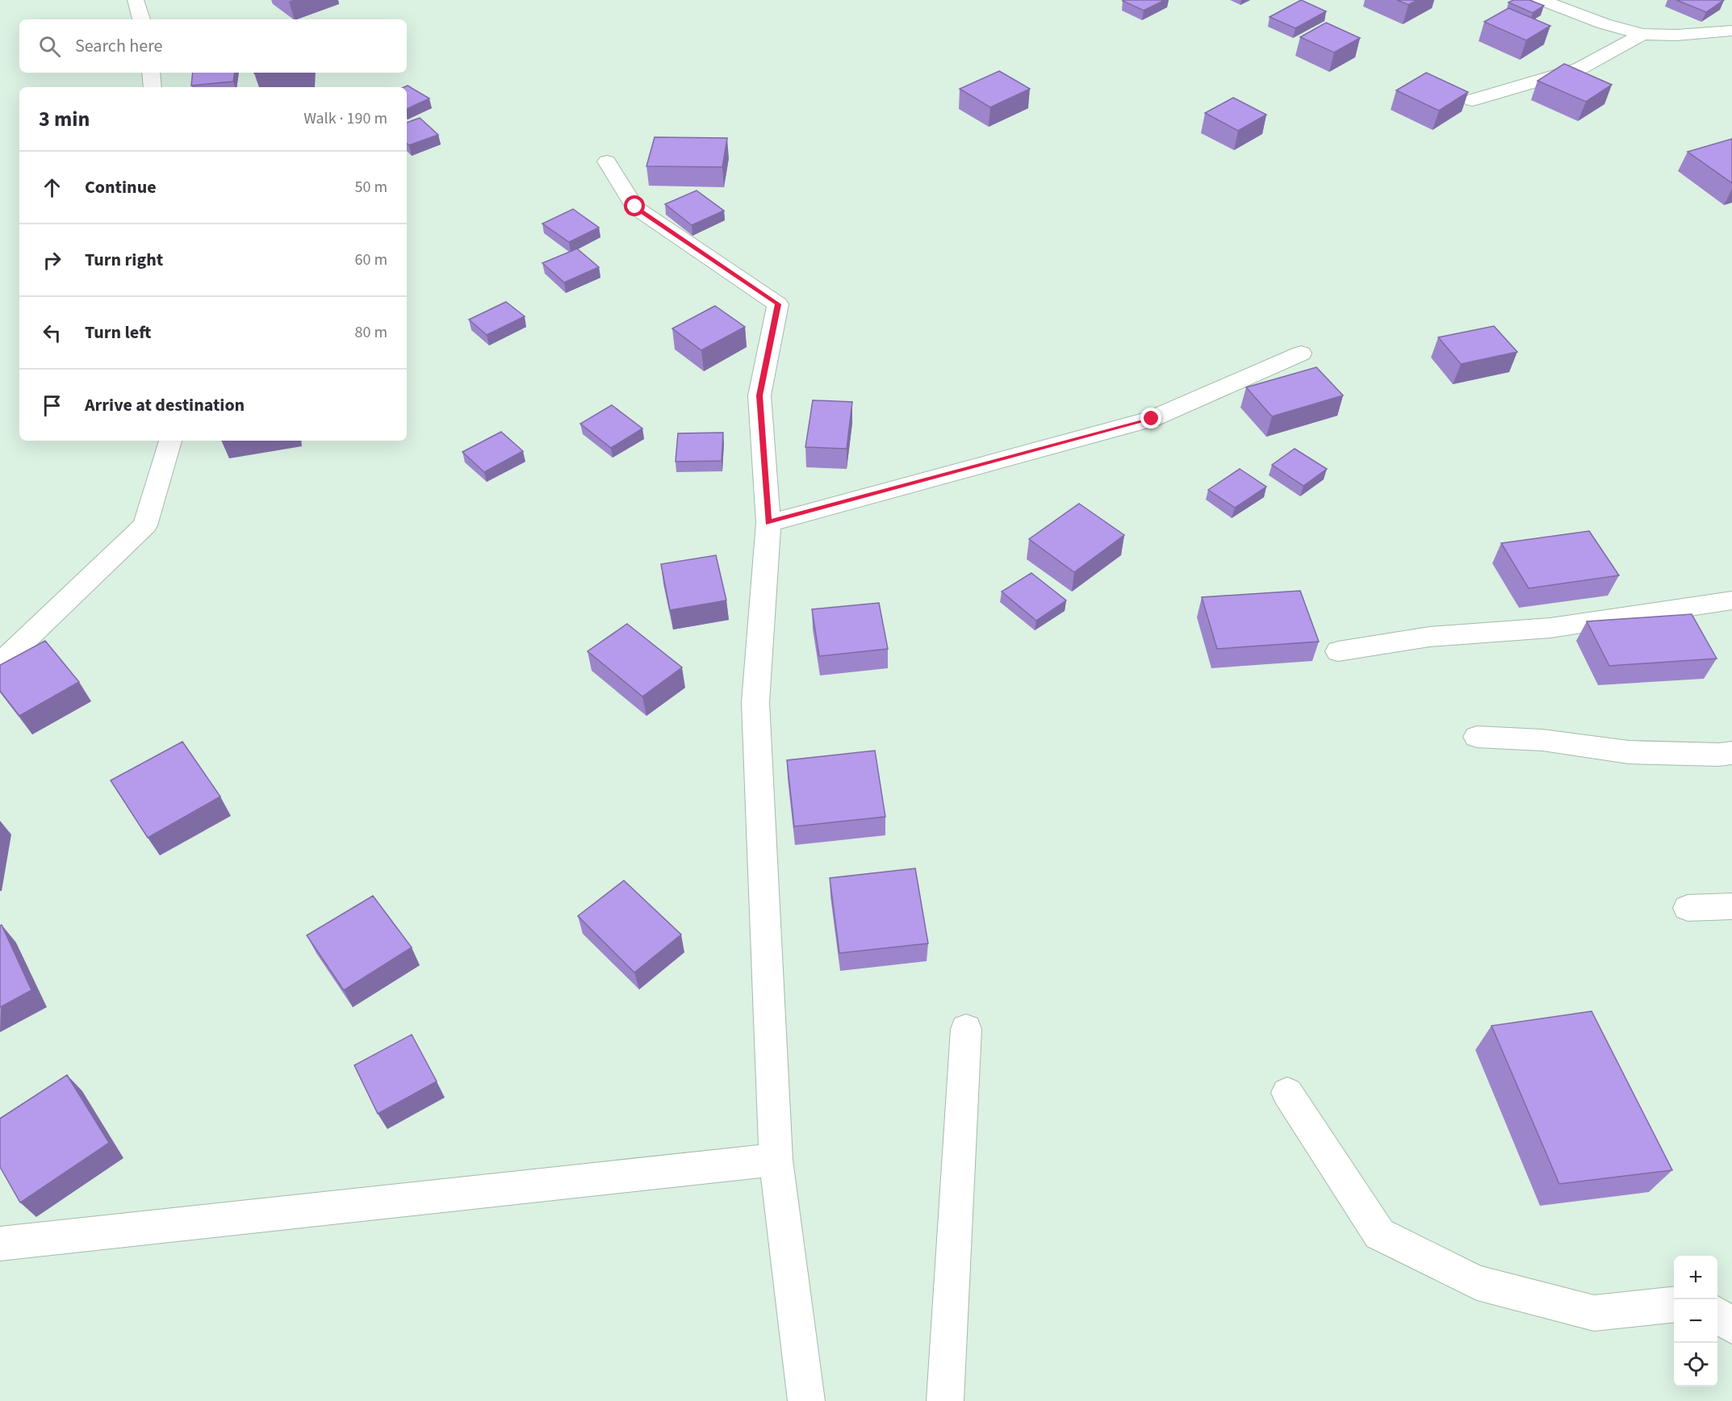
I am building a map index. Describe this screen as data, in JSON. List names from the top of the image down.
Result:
{
  "page": {
    "search": "Search here",
    "heading": ["3 min", "Walk · 190 m"],
    "list": [
      ["Continue", "50 m"],
      ["Turn right", "60 m"],
      ["Turn left", "80 m"],
      "Arrive at destination"
    ],
    "map_buttons": ["+", "−"]
  }
}
